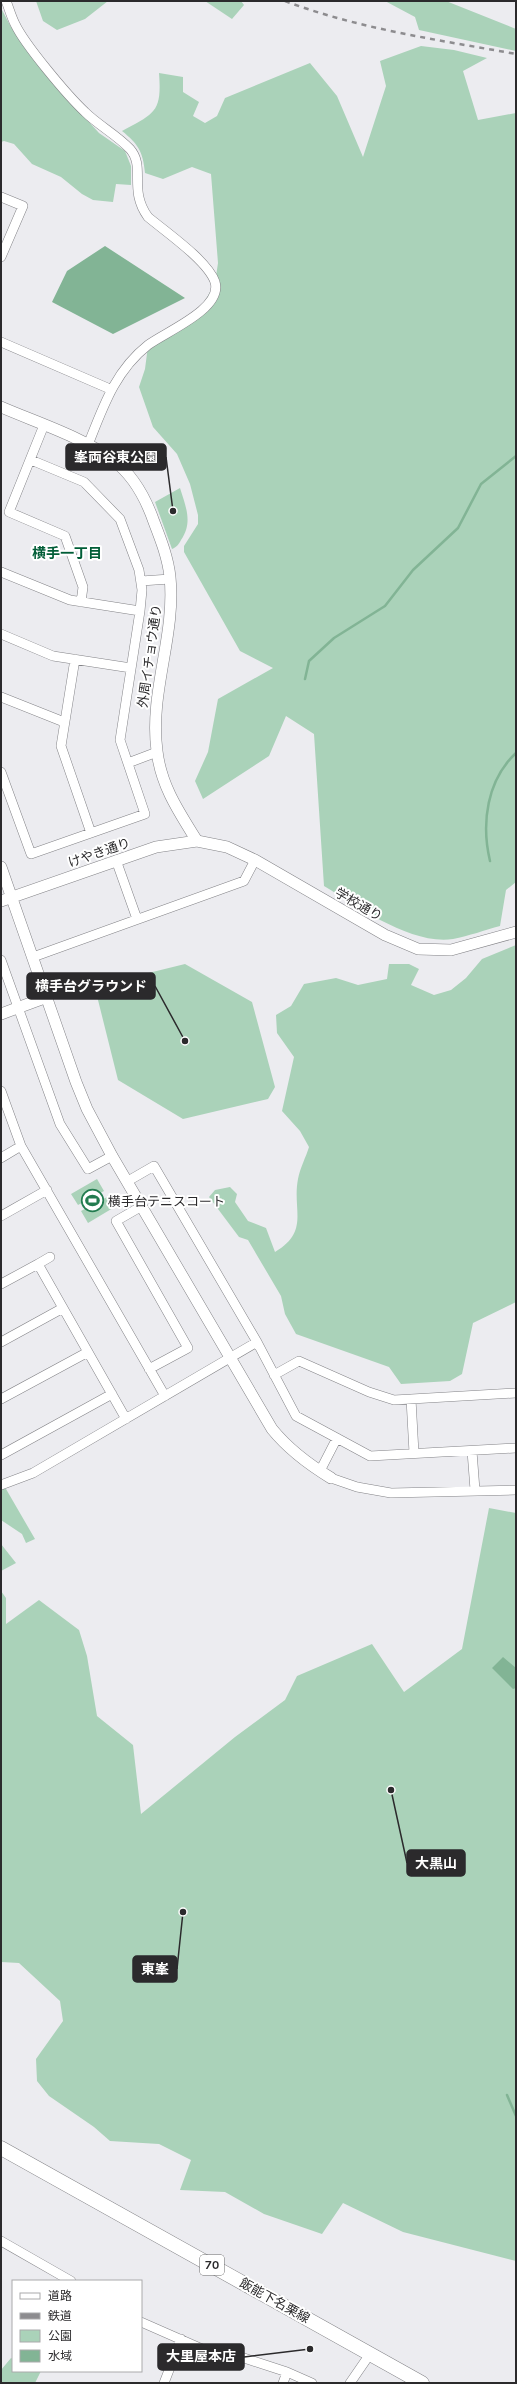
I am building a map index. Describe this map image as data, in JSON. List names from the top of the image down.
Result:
{
  "streets": {
    "main road": ["70", "飯能下名栗線"],
    "street": ["外周イチョウ通り", "けやき通り", "学校通り"]
  },
  "crossings": [
    ["外周イチョウ通り", "けやき通り"],
    ["外周イチョウ通り", "学校通り"],
    ["けやき通り", "学校通り"]
  ],
  "districts": ["横手一丁目"],
  "places": {
    "other": [
      "峯両谷東公園",
      "横手台グラウンド",
      "大黒山",
      "東峯",
      "大里屋本店"
    ],
    "sports": ["横手台テニスコート"]
  },
  "legend": [
    "道路",
    "鉄道",
    "公園",
    "水域"
  ]
}
